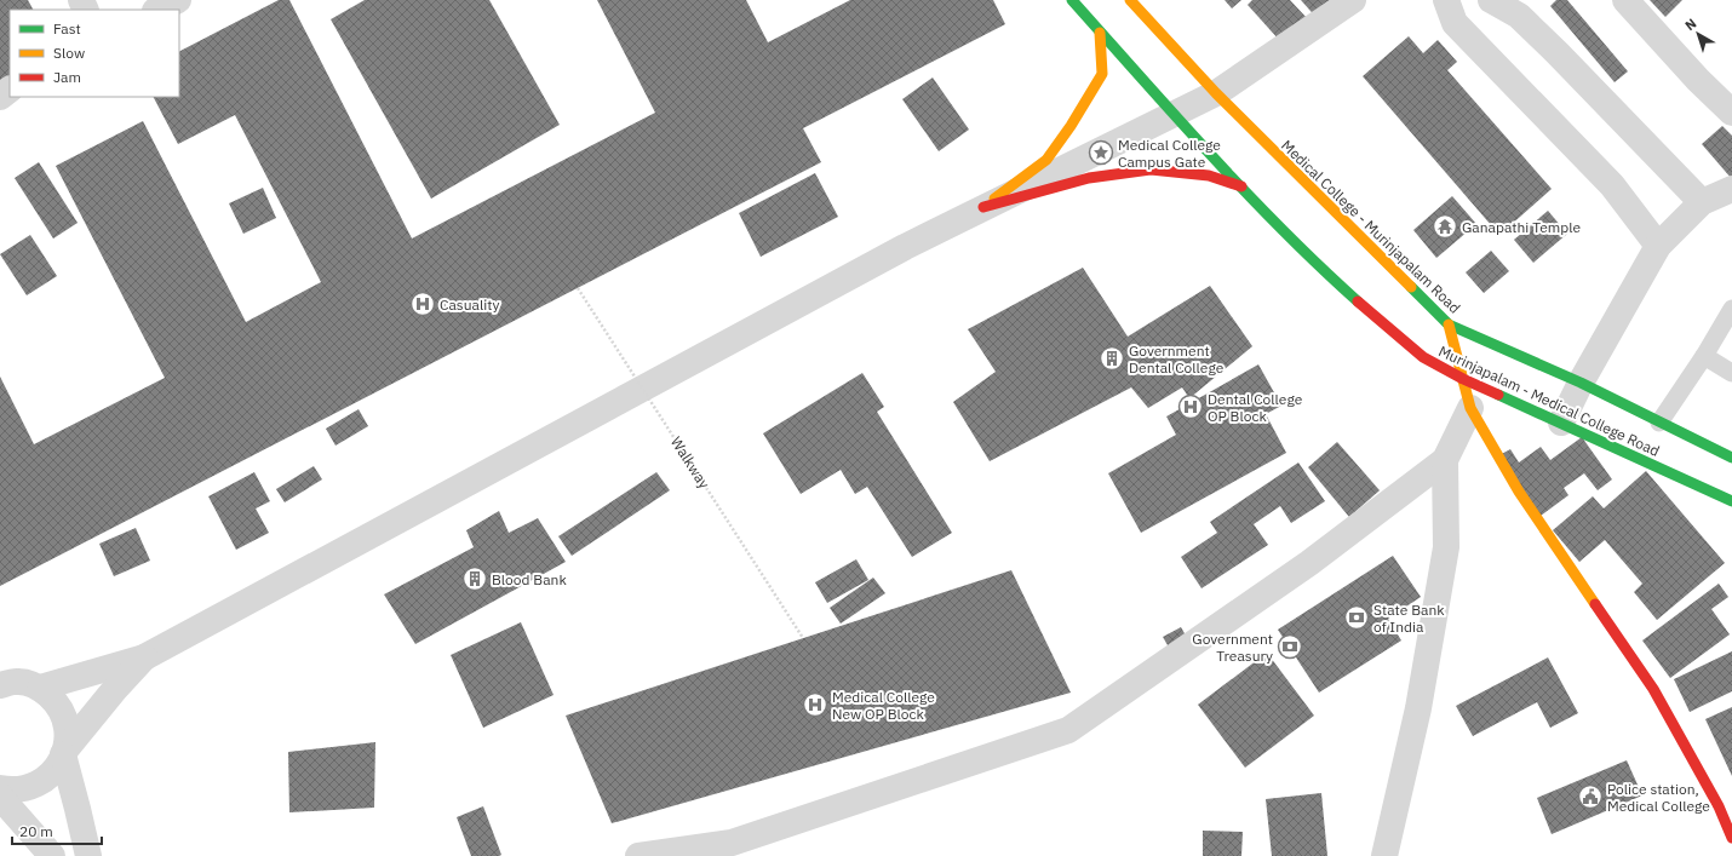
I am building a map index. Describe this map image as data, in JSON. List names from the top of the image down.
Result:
{
  "streets": {
    "main road": ["Medical College - Murinjapalam Road", "Murinjapalam - Medical College Road"],
    "path": ["Walkway"]
  },
  "places": {
    "place": ["Medical College Campus Gate"],
    "temple": ["Ganapathi Temple"],
    "hospital": ["Casuality", "Dental College OP Block", "Medical College New OP Block"],
    "building": ["Government Dental College", "Blood Bank"],
    "bank": ["State Bank of India", "Government Treasury"],
    "public building": ["Police station, Medical College"]
  },
  "legend": ["Fast", "Slow", "Jam"],
  "scale_bar": "20 m",
  "north": "top left"
}
